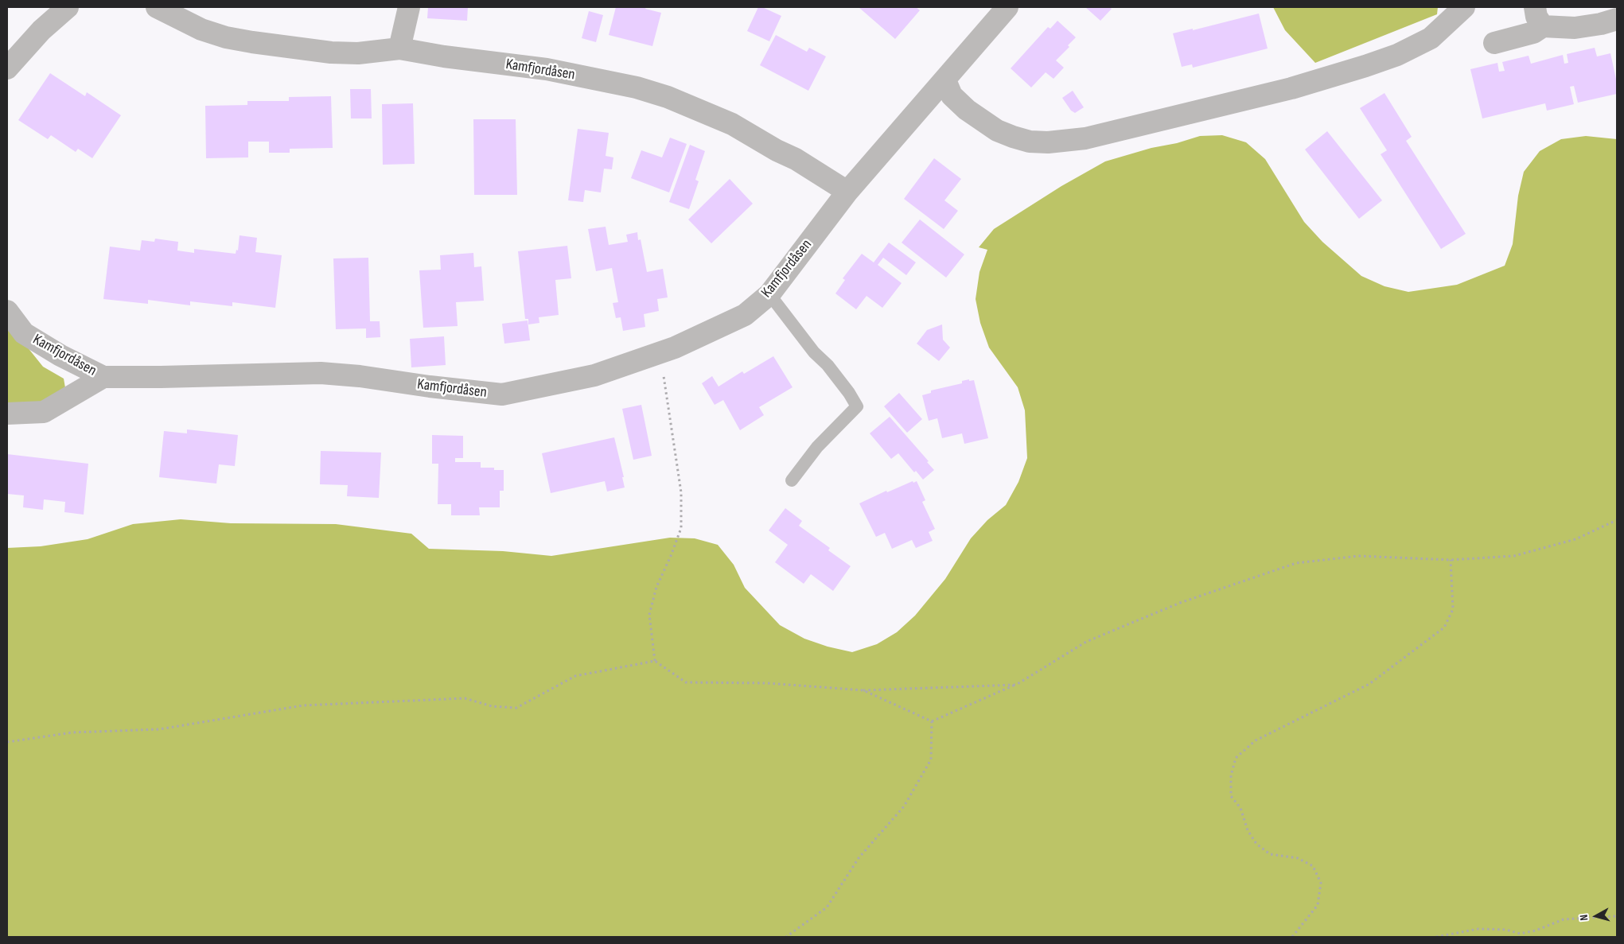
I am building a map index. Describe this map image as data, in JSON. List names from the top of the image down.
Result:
{
  "streets": {
    "street": ["Kamfjordåsen"]
  },
  "north": "left"
}
